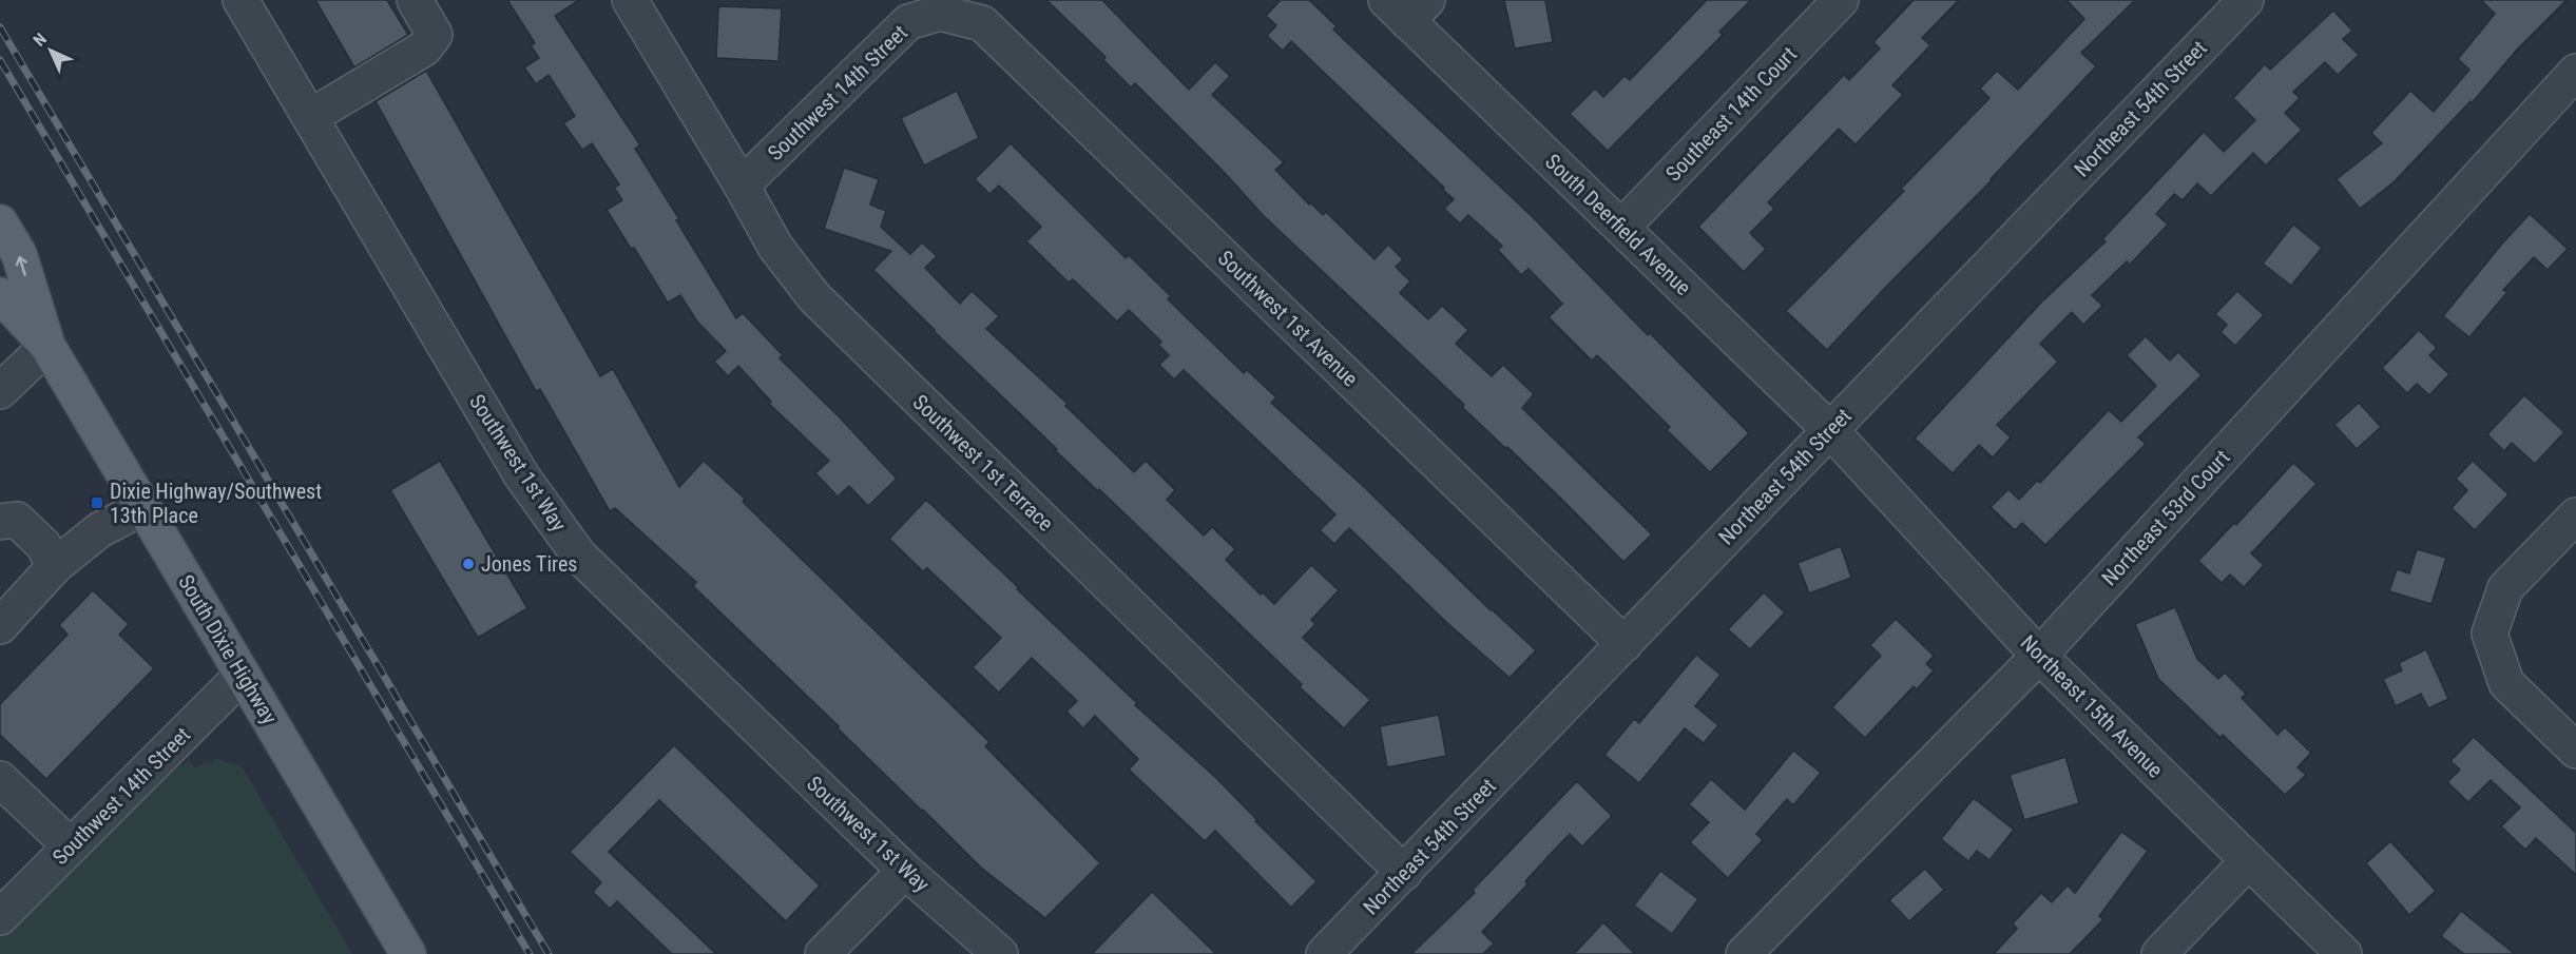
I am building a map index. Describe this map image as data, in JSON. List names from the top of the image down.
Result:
{
  "streets": {
    "main road": ["South Dixie Highway"],
    "street": [
      "Southwest 14th Street",
      "Northeast 54th Street",
      "Southeast 14th Court",
      "South Deerfield Avenue",
      "Southwest 1st Avenue",
      "Southwest 1st Way",
      "Southwest 1st Terrace",
      "Northeast 53rd Court",
      "Northeast 15th Avenue"
    ]
  },
  "crossings": [
    ["Southwest 14th Street", "Southwest 1st Avenue"],
    ["Southwest 14th Street", "Southwest 1st Terrace"],
    ["Southwest 14th Street", "South Dixie Highway"],
    ["Northeast 54th Street", "South Deerfield Avenue"],
    ["Northeast 54th Street", "Southwest 1st Avenue"],
    ["Northeast 54th Street", "Southwest 1st Terrace"],
    ["Northeast 54th Street", "Northeast 15th Avenue"],
    ["Southeast 14th Court", "South Deerfield Avenue"],
    ["South Deerfield Avenue", "Northeast 15th Avenue"],
    ["Northeast 53rd Court", "Northeast 15th Avenue"]
  ],
  "places": {
    "transit": ["Dixie Highway/Southwest 13th Place"],
    "other": ["Jones Tires"]
  },
  "north": "top left"
}
